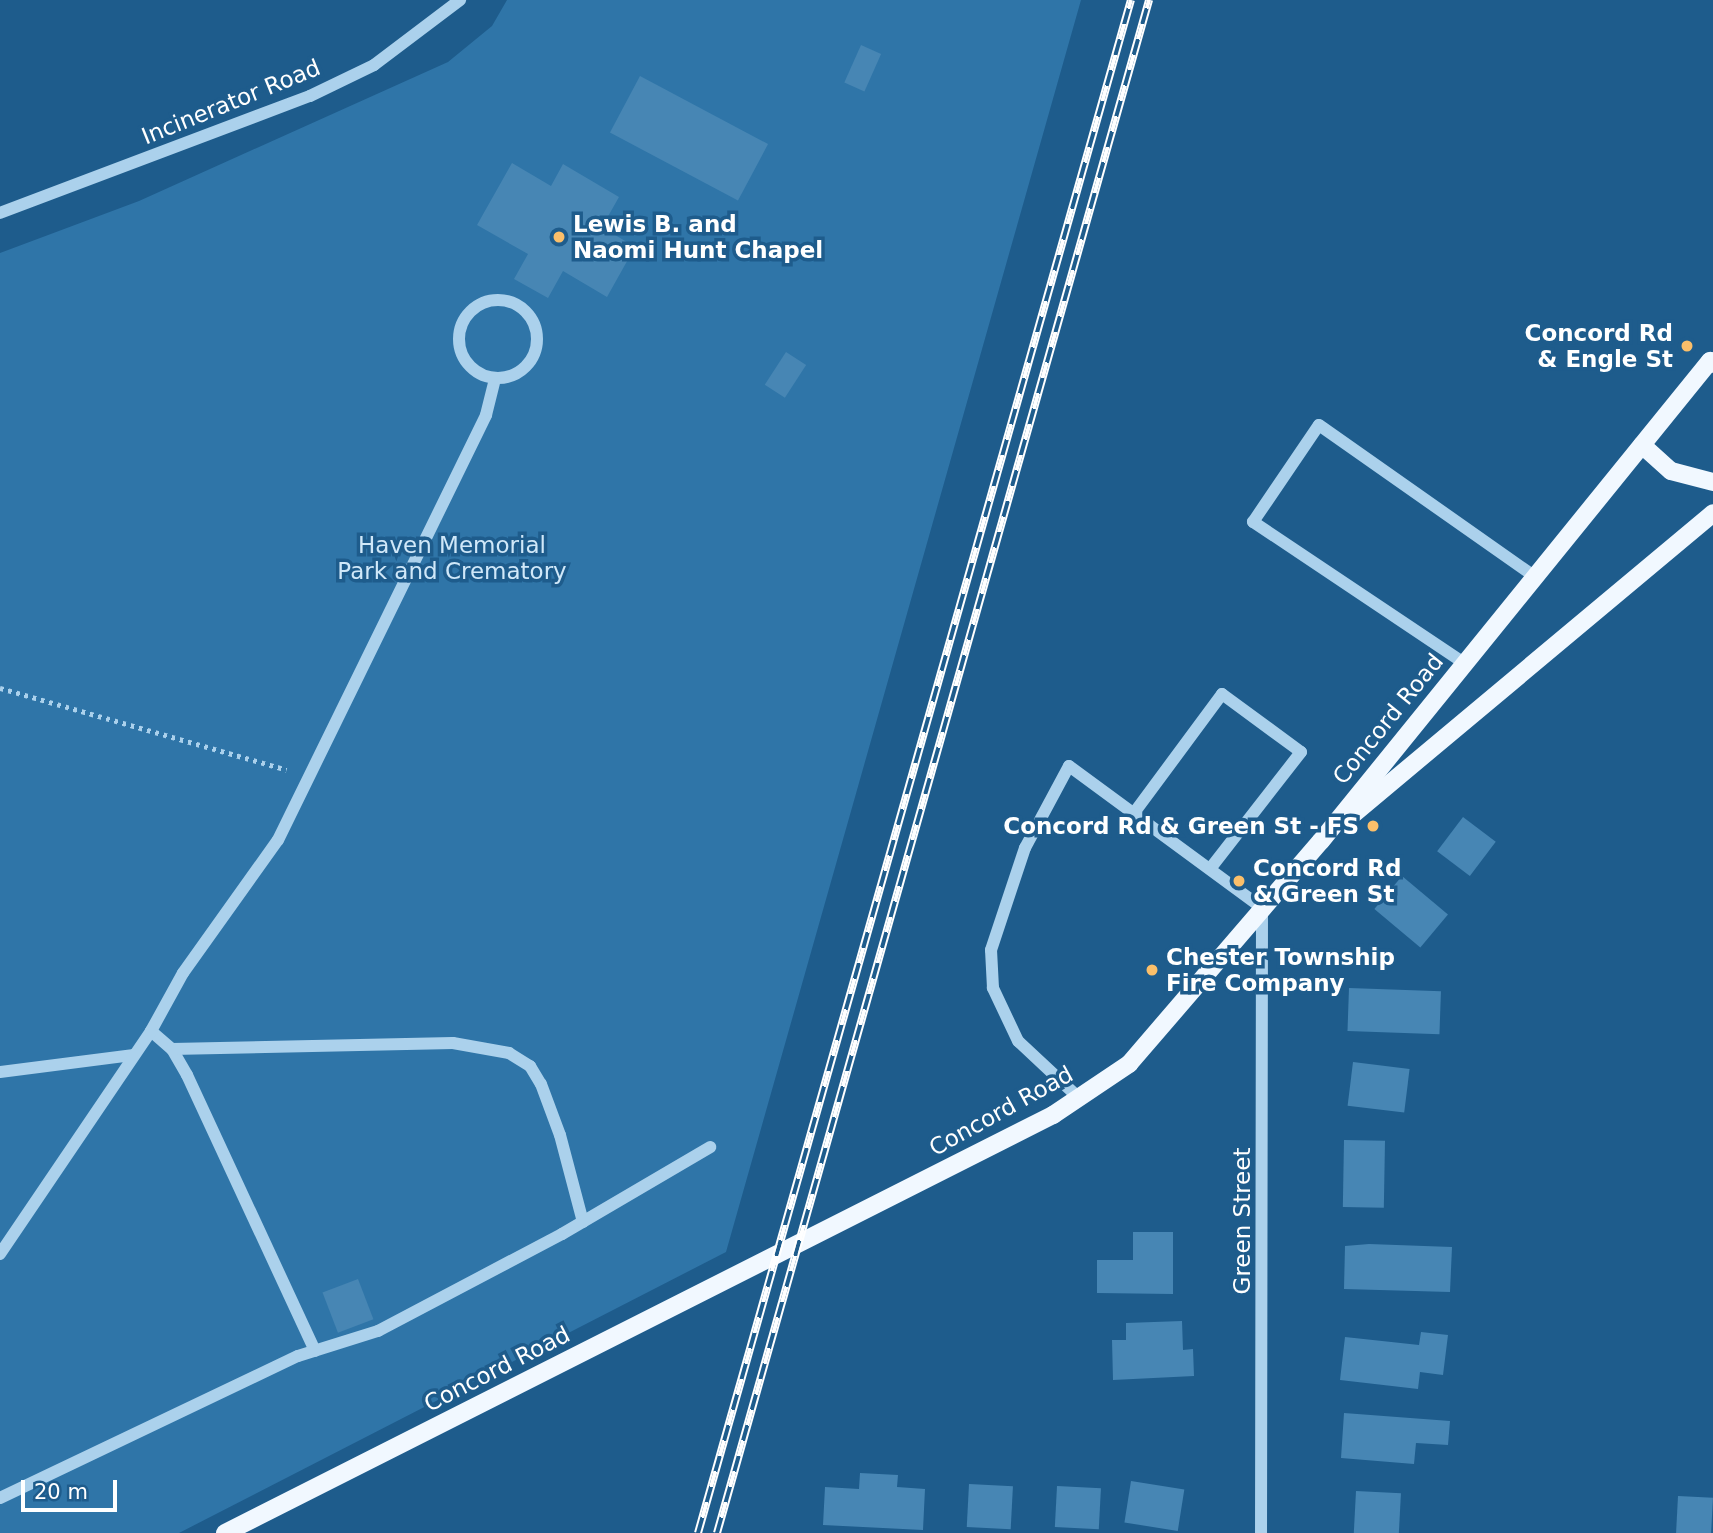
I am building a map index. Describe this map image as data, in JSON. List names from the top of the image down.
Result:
{
  "streets": {
    "main road": ["Concord Road"],
    "street": ["Incinerator Road", "Green Street"]
  },
  "crossings": [
    ["Concord Road", "Green Street"]
  ],
  "parks": ["Haven Memorial Park and Crematory"],
  "places": [
    "Lewis B. and Naomi Hunt Chapel",
    "Concord Rd & Engle St",
    "Concord Rd & Green St - FS",
    "Concord Rd & Green St",
    "Chester Township Fire Company"
  ],
  "scale_bar": "20 m"
}
